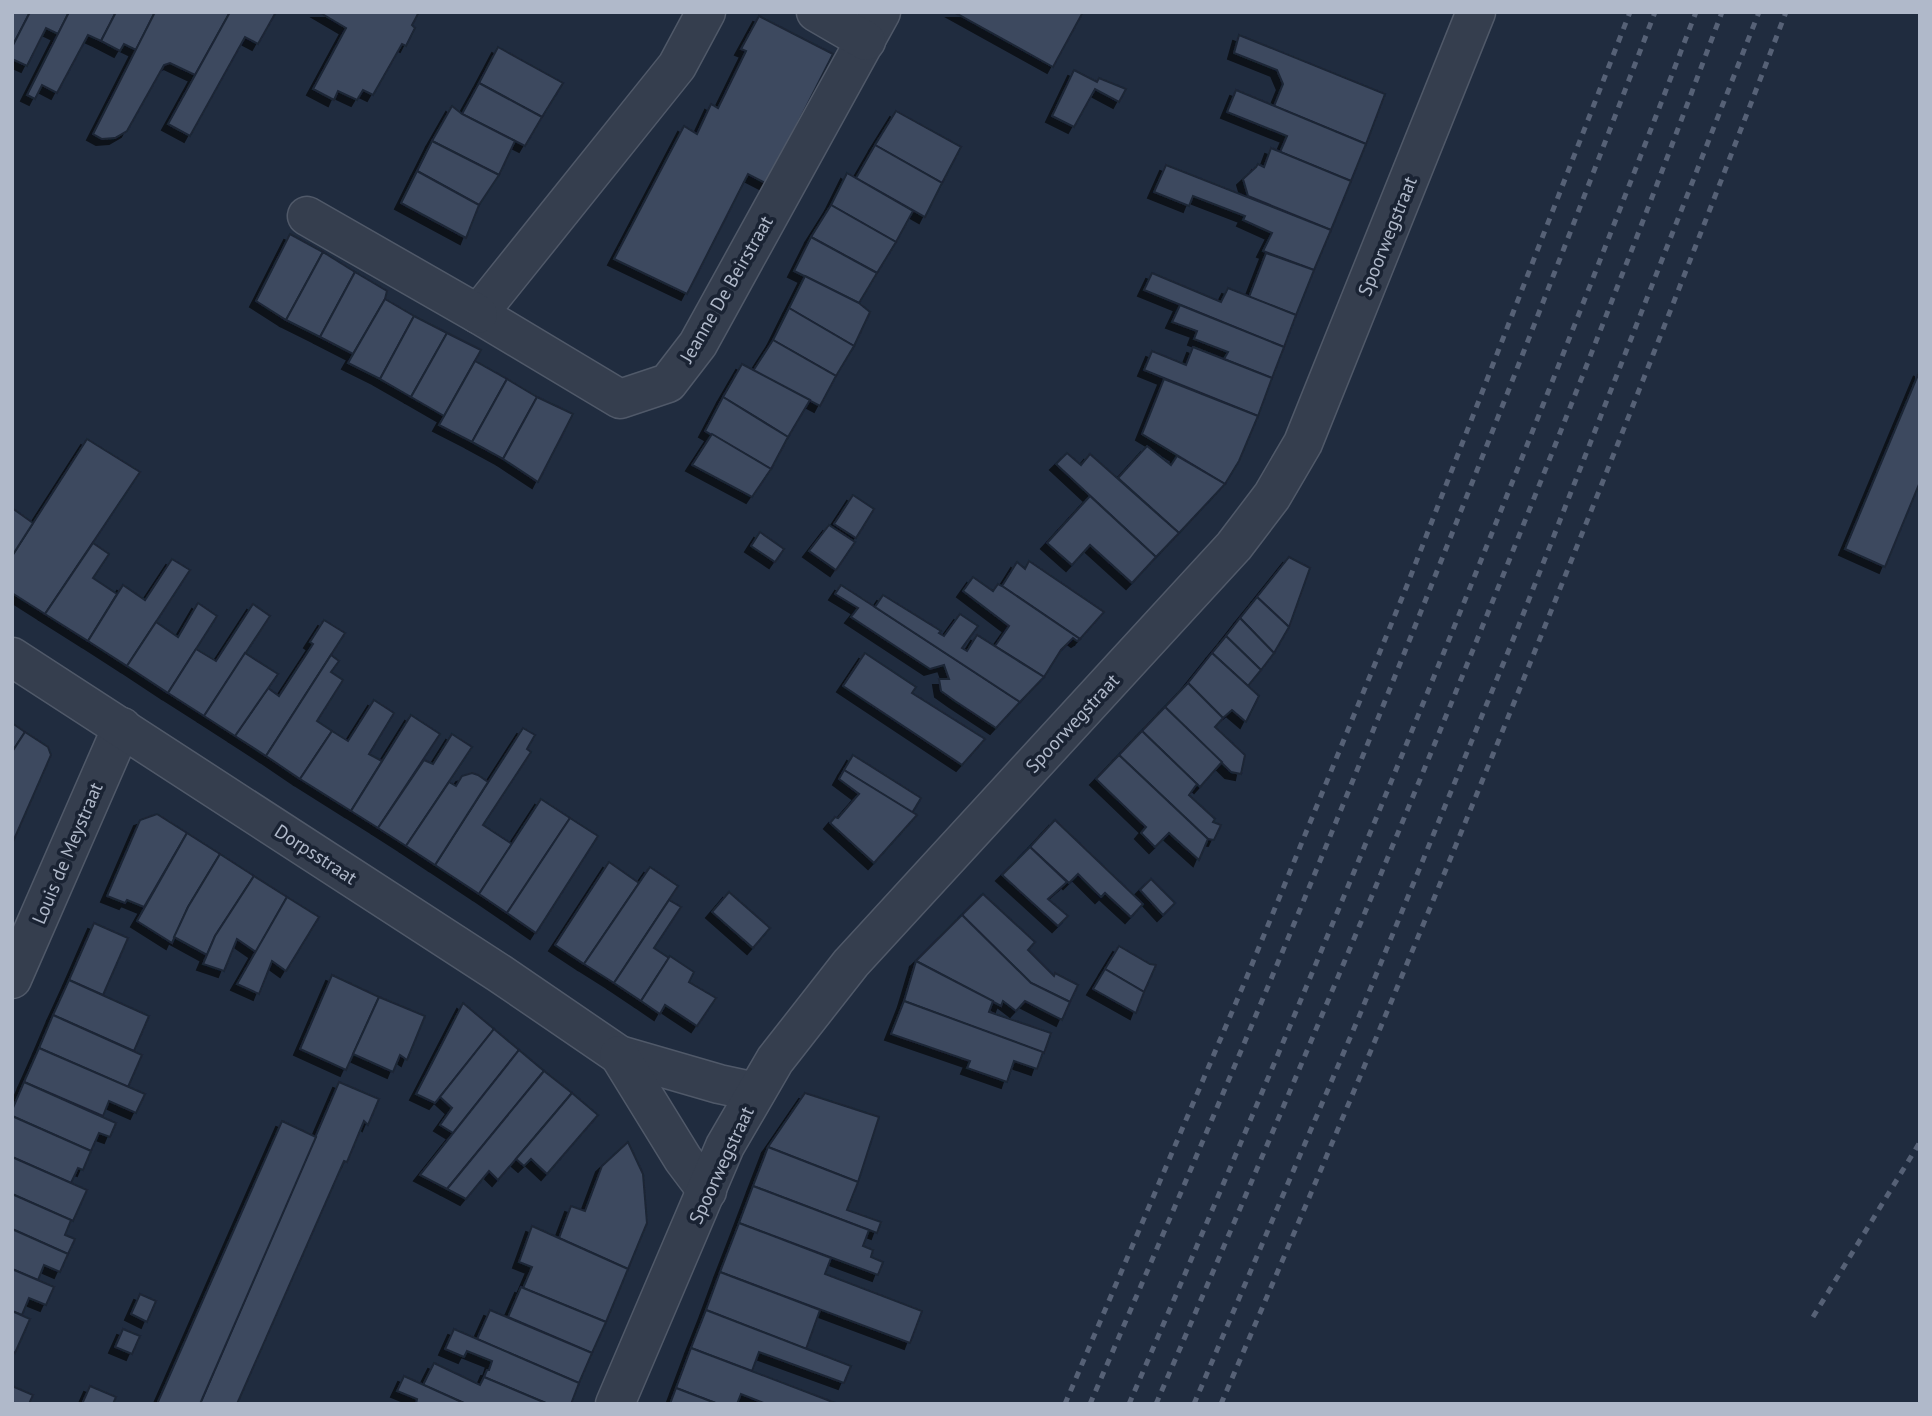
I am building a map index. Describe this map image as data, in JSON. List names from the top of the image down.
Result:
{
  "streets": {
    "street": [
      "Spoorwegstraat",
      "Jeanne De Beirstraat",
      "Louis de Meystraat",
      "Dorpsstraat"
    ]
  },
  "crossings": [
    ["Spoorwegstraat", "Dorpsstraat"],
    ["Louis de Meystraat", "Dorpsstraat"]
  ]
}
